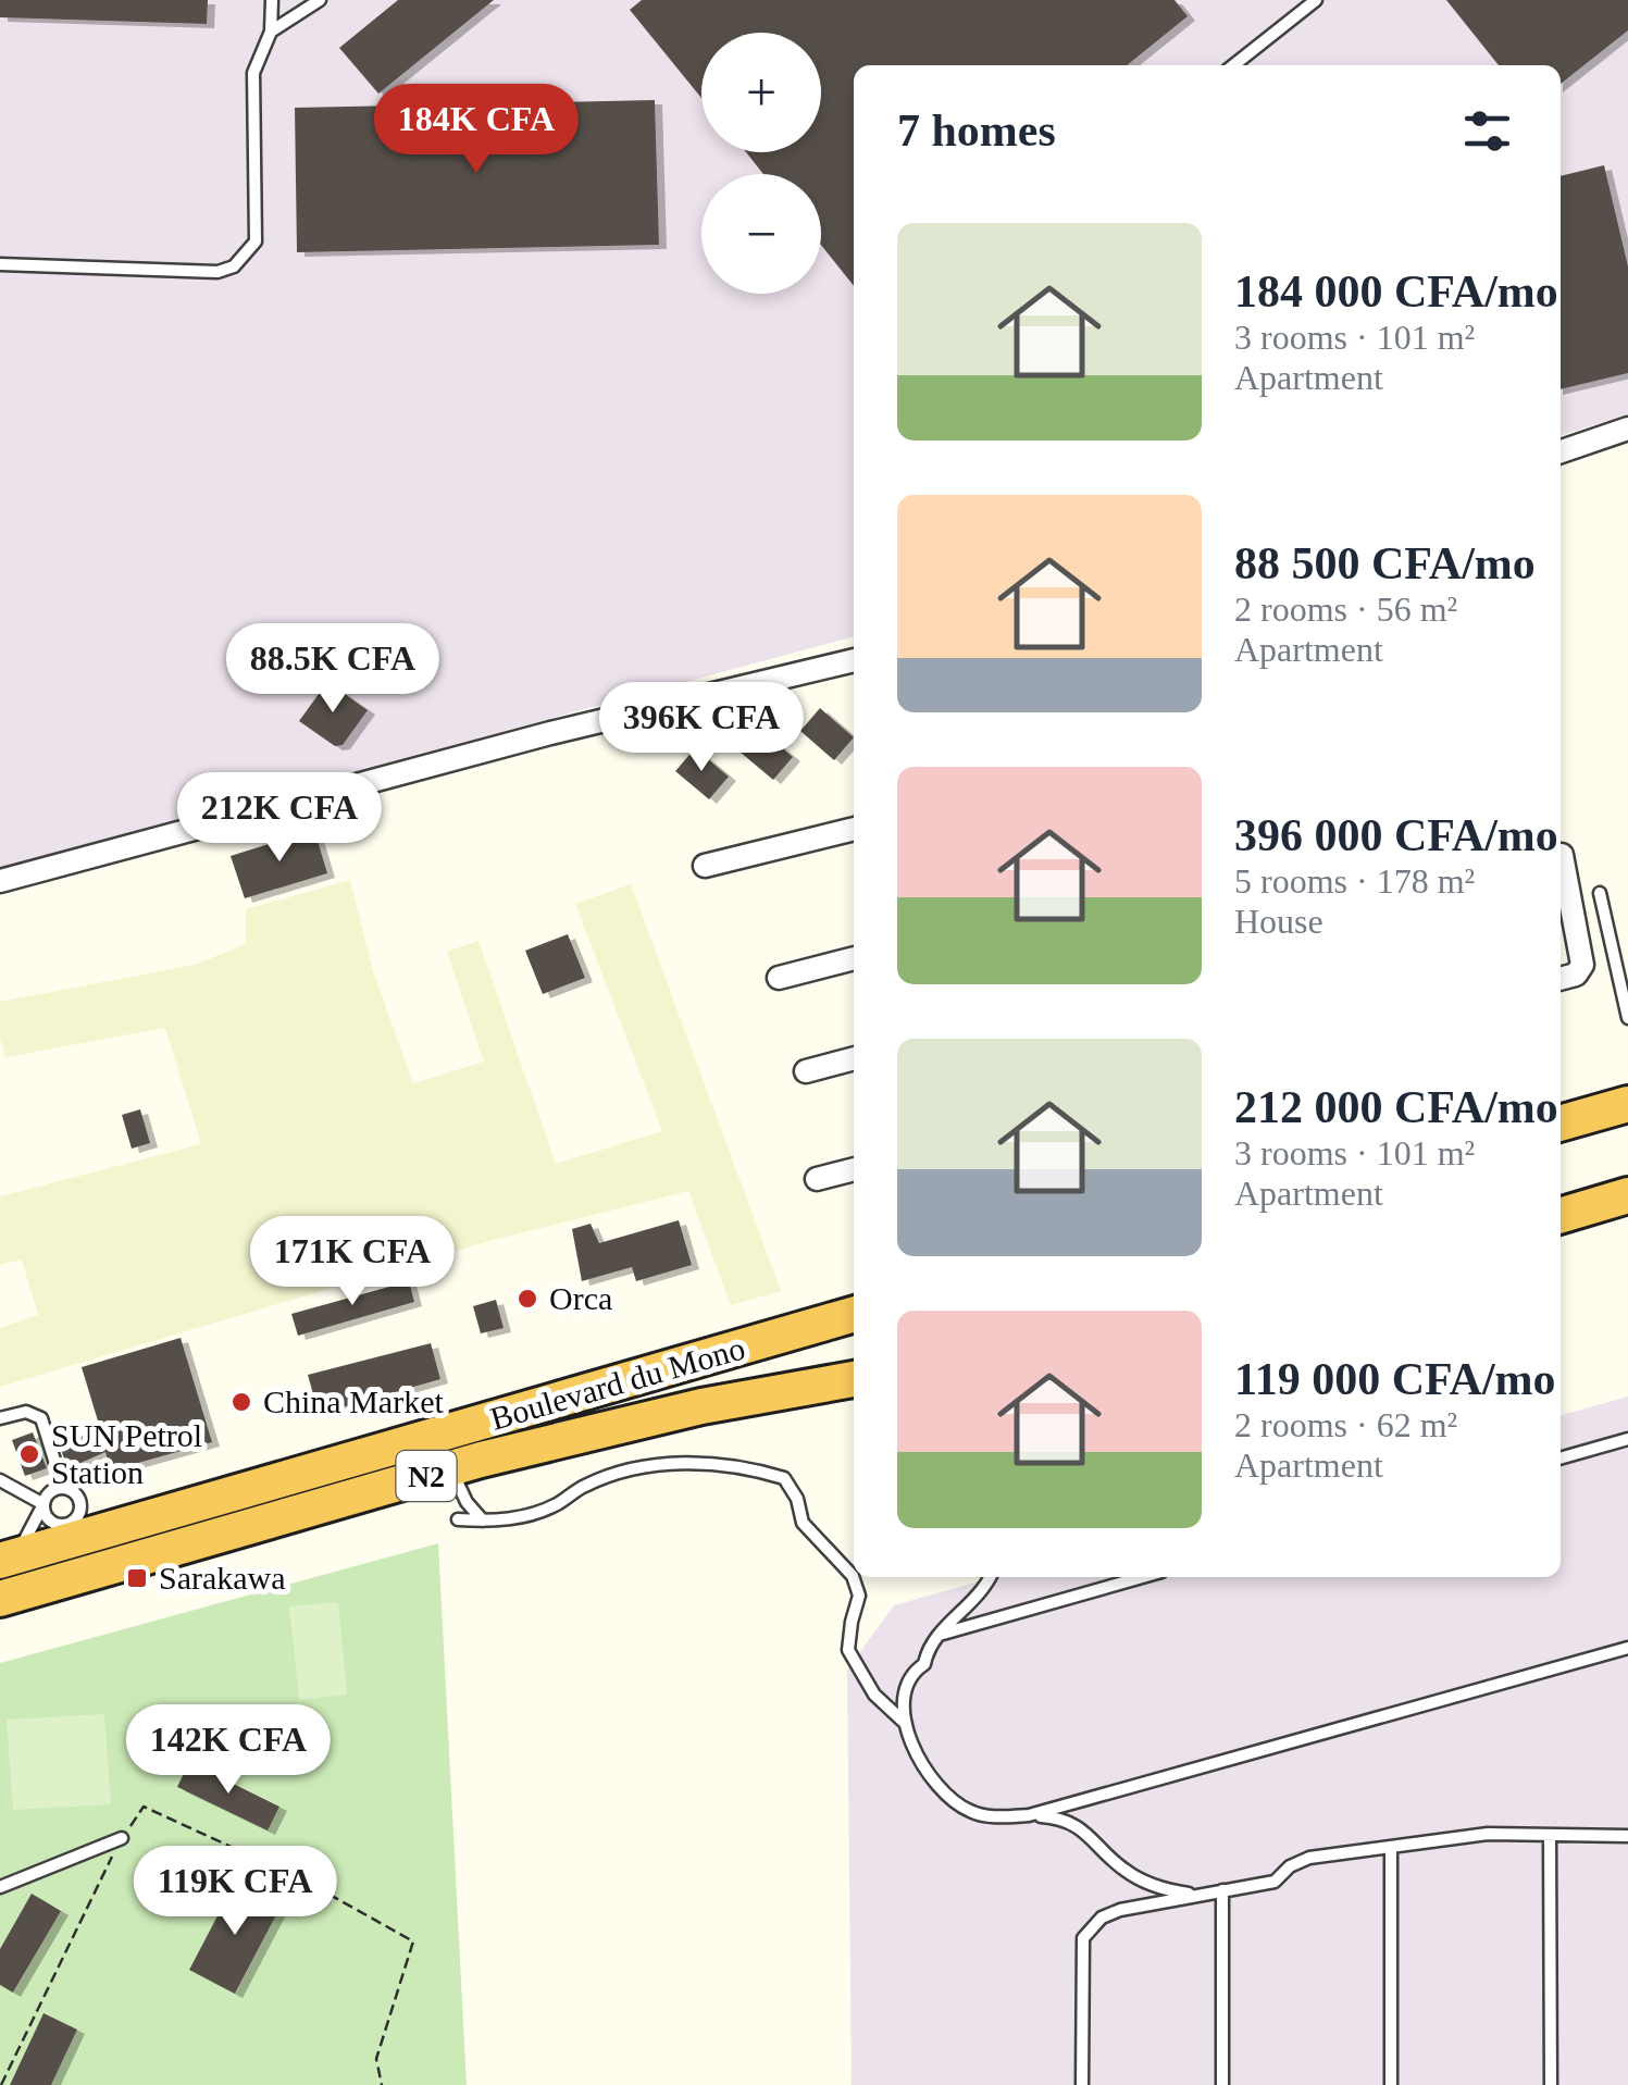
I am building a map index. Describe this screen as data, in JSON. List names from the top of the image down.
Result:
{
  "streets": {
    "highway": ["Boulevard du Mono", "N2"]
  },
  "places": {
    "other": ["Orca", "China Market", "SUN Petrol Station"],
    "transit": ["Sarakawa"]
  },
  "page": {
    "map_buttons": ["+", "−"],
    "heading": "7 homes",
    "price": [
      "184K CFA",
      "88.5K CFA",
      "396K CFA",
      "212K CFA",
      "171K CFA",
      "142K CFA",
      "119K CFA"
    ],
    "list": [
      {
        "name": "184 000 CFA/mo",
        "note": "3 rooms · 101 m² · Apartment"
      },
      {
        "name": "88 500 CFA/mo",
        "note": "2 rooms · 56 m² · Apartment"
      },
      {
        "name": "396 000 CFA/mo",
        "note": "5 rooms · 178 m² · House"
      },
      {
        "name": "212 000 CFA/mo",
        "note": "3 rooms · 101 m² · Apartment"
      },
      {
        "name": "119 000 CFA/mo",
        "note": "2 rooms · 62 m² · Apartment"
      }
    ]
  }
}
